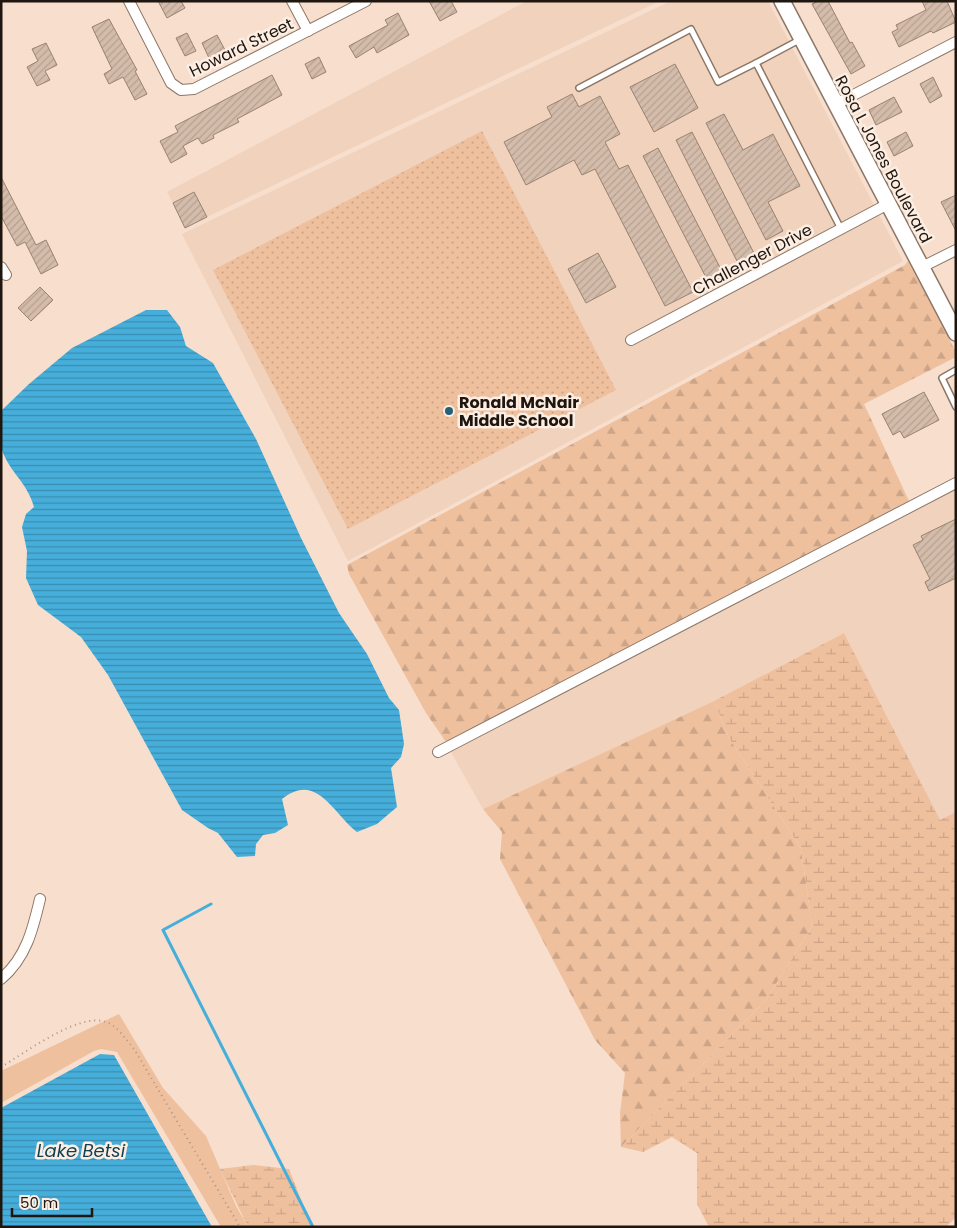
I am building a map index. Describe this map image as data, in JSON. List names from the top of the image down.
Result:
{
  "streets": {
    "street": ["Howard Street", "Rosa L Jones Boulevard", "Challenger Drive"]
  },
  "crossings": [
    ["Rosa L Jones Boulevard", "Challenger Drive"]
  ],
  "water": ["Lake Betsi"],
  "places": ["Ronald McNair Middle School"],
  "scale_bar": "50 m"
}
